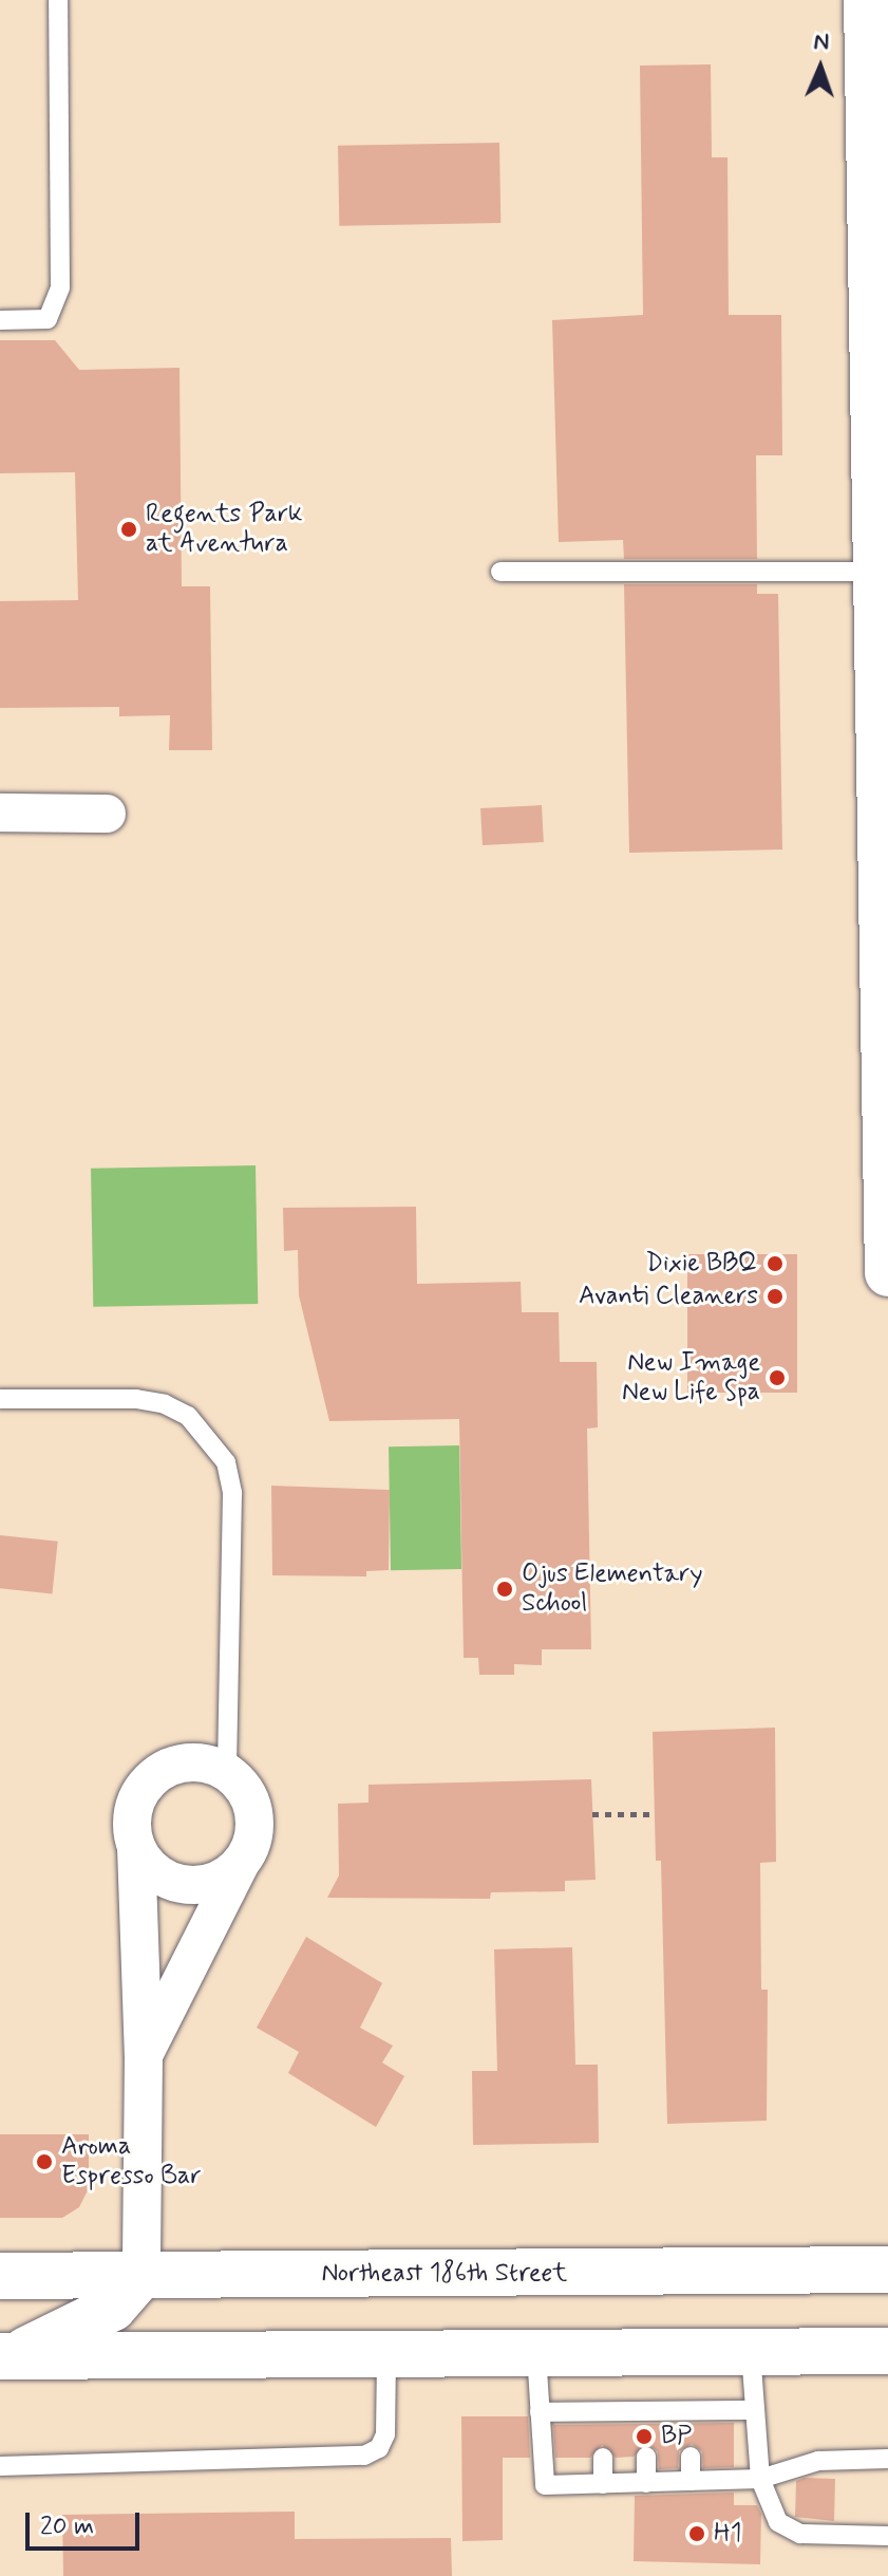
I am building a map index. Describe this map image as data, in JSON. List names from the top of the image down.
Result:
{
  "streets": {
    "main road": ["Northeast 186th Street"]
  },
  "places": [
    "Regents Park at Aventura",
    "Dixie BBQ",
    "Avanti Cleaners",
    "New Image New Life Spa",
    "Ojus Elementary School",
    "Aroma Espresso Bar",
    "BP",
    "H1"
  ],
  "scale_bar": "20 m",
  "north": "top"
}
